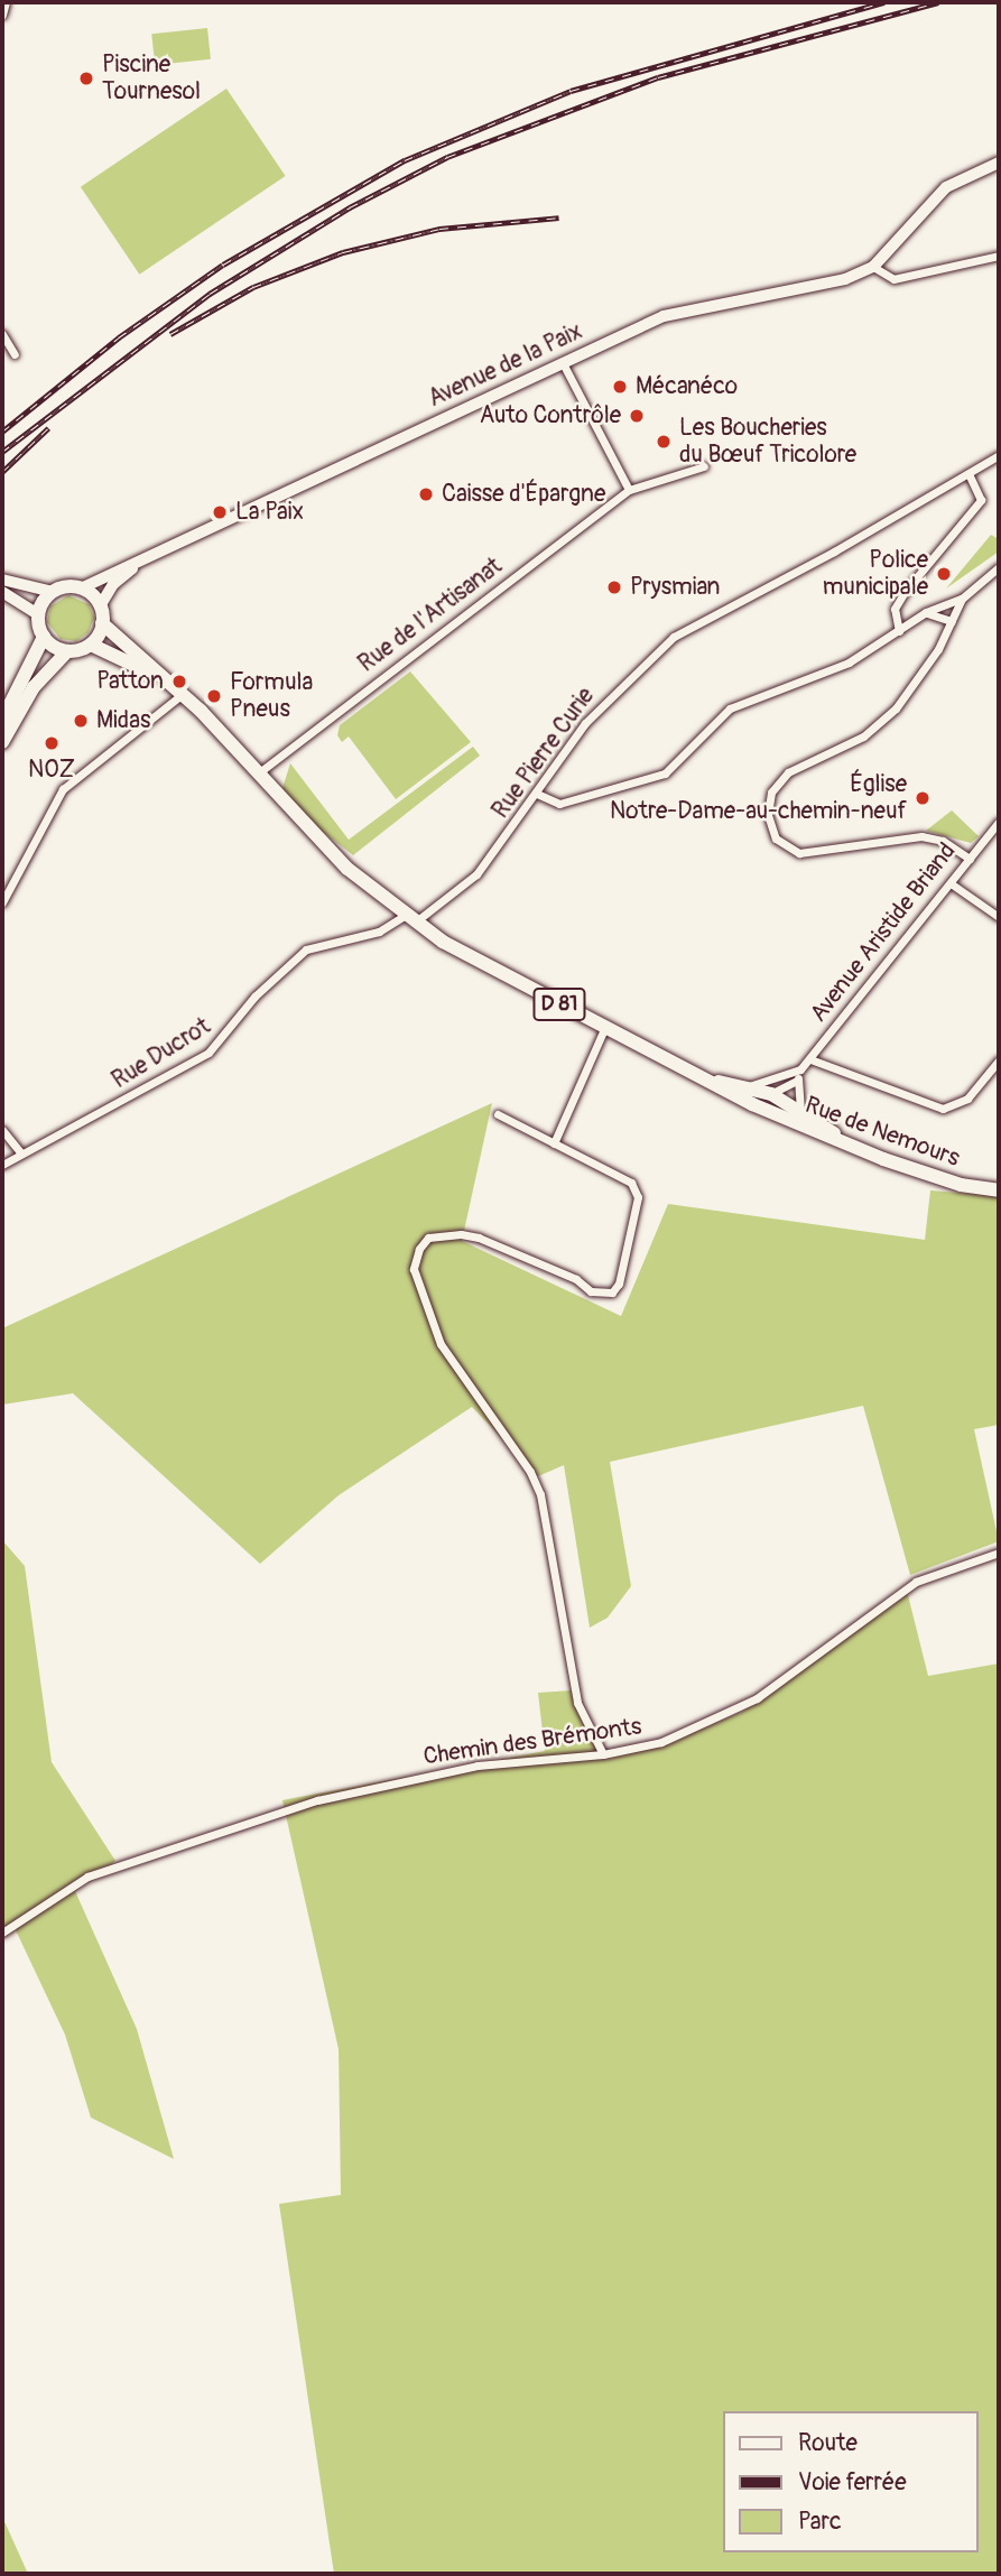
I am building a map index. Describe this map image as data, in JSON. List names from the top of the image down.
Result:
{
  "streets": {
    "main road": ["Avenue de la Paix", "D 81", "Rue de Nemours"],
    "street": [
      "Rue de l'Artisanat",
      "Rue Pierre Curie",
      "Avenue Aristide Briand",
      "Rue Ducrot",
      "Chemin des Brémonts"
    ]
  },
  "crossings": [
    ["Rue de l'Artisanat", "D 81"],
    ["Rue Pierre Curie", "D 81"],
    ["Rue Pierre Curie", "Rue Ducrot"],
    ["D 81", "Rue Ducrot"],
    ["D 81", "Rue de Nemours"]
  ],
  "places": [
    "Piscine Tournesol",
    "Mécanéco",
    "Auto Contrôle",
    "Les Boucheries du Bœuf Tricolore",
    "Caisse d'Épargne",
    "La Paix",
    "Police municipale",
    "Prysmian",
    "Patton",
    "Formula Pneus",
    "Midas",
    "NOZ",
    "Église Notre-Dame-au-chemin-neuf"
  ],
  "legend": ["Route", "Voie ferrée", "Parc"]
}
